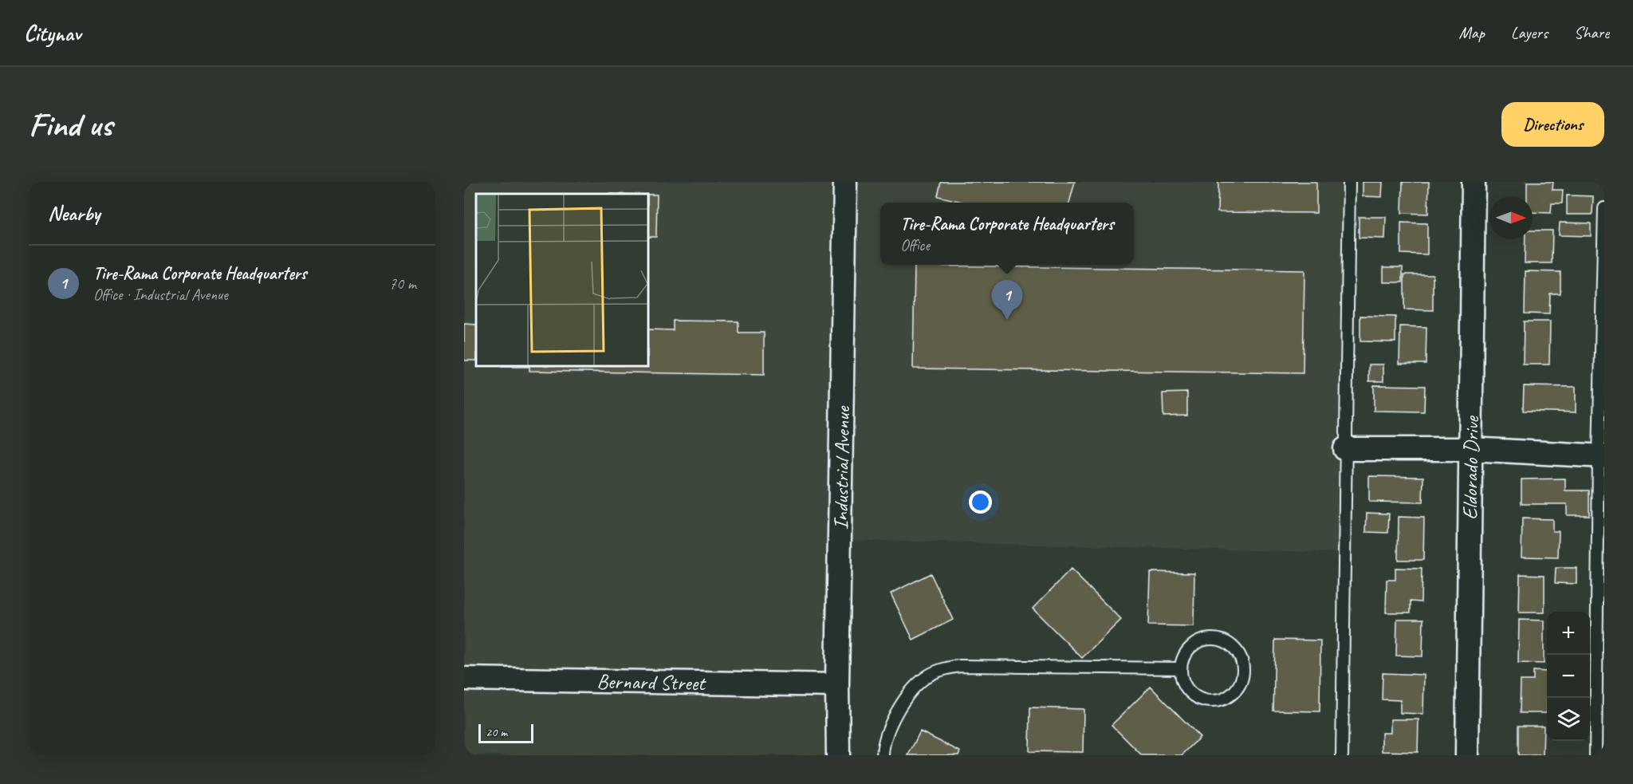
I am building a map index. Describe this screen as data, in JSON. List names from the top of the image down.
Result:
{
  "streets": {
    "street": ["Industrial Avenue", "Eldorado Drive", "Bernard Street"]
  },
  "crossings": [
    ["Industrial Avenue", "Bernard Street"]
  ],
  "scale_bar": "20 m",
  "north": "right",
  "page": {
    "header": "Citynav",
    "nav": ["Map", "Layers", "Share"],
    "buttons": "Directions",
    "title": "Find us",
    "heading": "Nearby",
    "popup": ["Tire-Rama Corporate Headquarters", "Office"],
    "list": [
      {
        "mark": "1",
        "name": "Tire-Rama Corporate Headquarters",
        "note": "Office · Industrial Avenue",
        "value": "70 m"
      }
    ],
    "pins": "1",
    "map_buttons": ["+", "−"],
    "scale": "20 m"
  }
}
